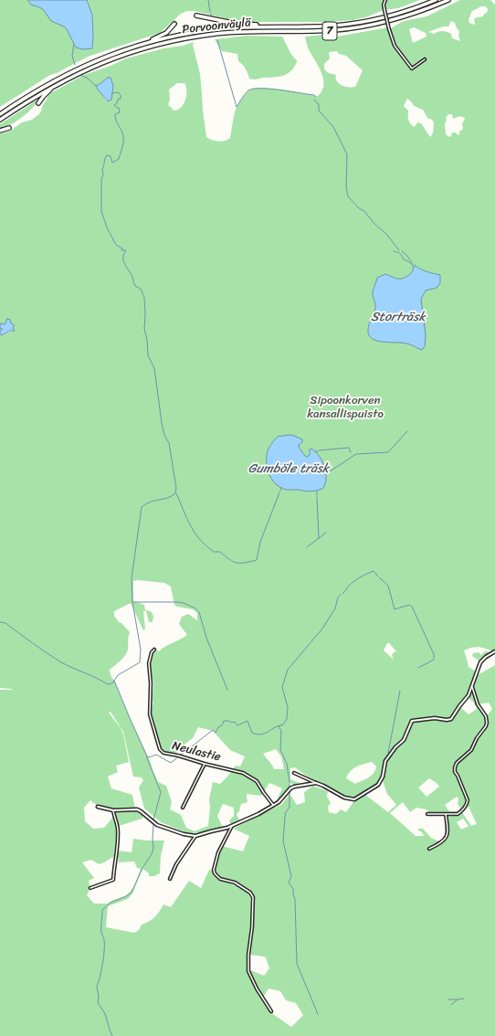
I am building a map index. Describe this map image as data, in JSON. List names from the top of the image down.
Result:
{
  "streets": {
    "highway": ["Porvoonväylä", "7"],
    "street": ["Neulastie"]
  },
  "water": ["Storträsk", "Gumböle träsk"],
  "parks": ["Sipoonkorven kansallispuisto"]
}
